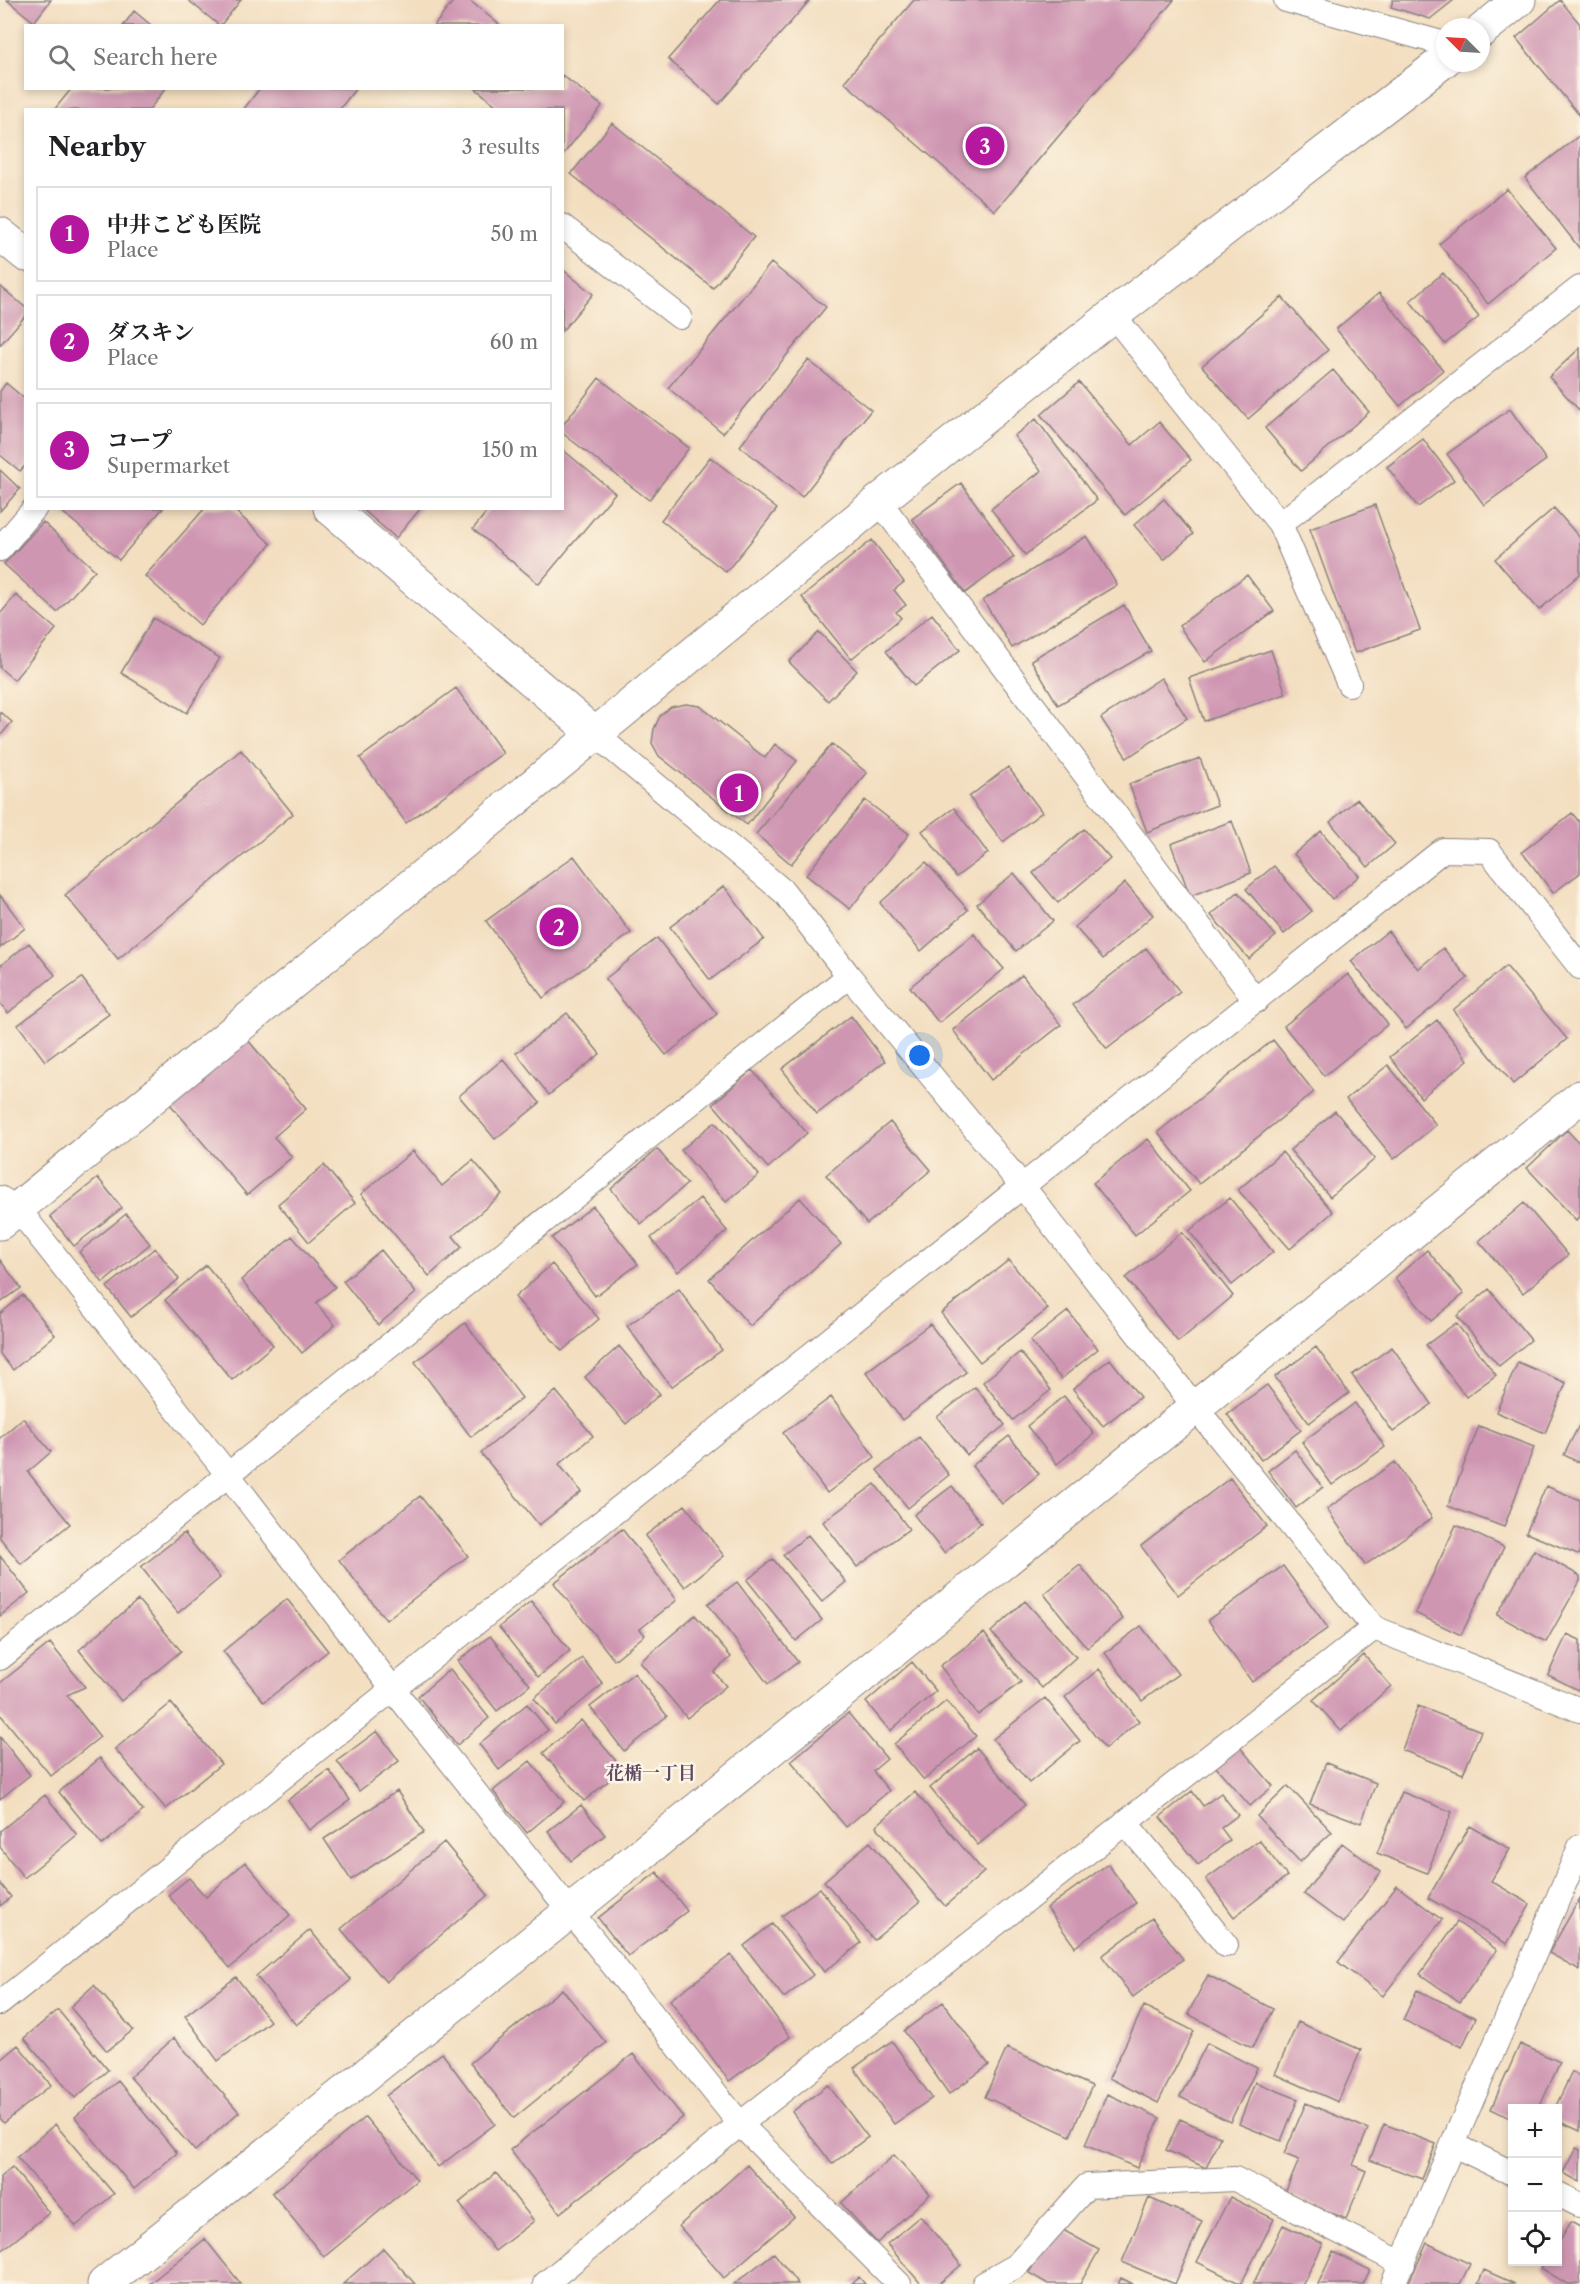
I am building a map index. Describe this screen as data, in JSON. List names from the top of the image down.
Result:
{
  "districts": ["花楯一丁目"],
  "north": "top left",
  "page": {
    "search": "Search here",
    "heading": ["Nearby", "3 results"],
    "pins": ["3", "1", "2"],
    "list": [
      {
        "mark": "1",
        "name": "中井こども医院",
        "note": "Place",
        "value": "50 m"
      },
      {
        "mark": "2",
        "name": "ダスキン",
        "note": "Place",
        "value": "60 m"
      },
      {
        "mark": "3",
        "name": "コープ",
        "note": "Supermarket",
        "value": "150 m"
      }
    ],
    "map_buttons": ["+", "−"]
  }
}
